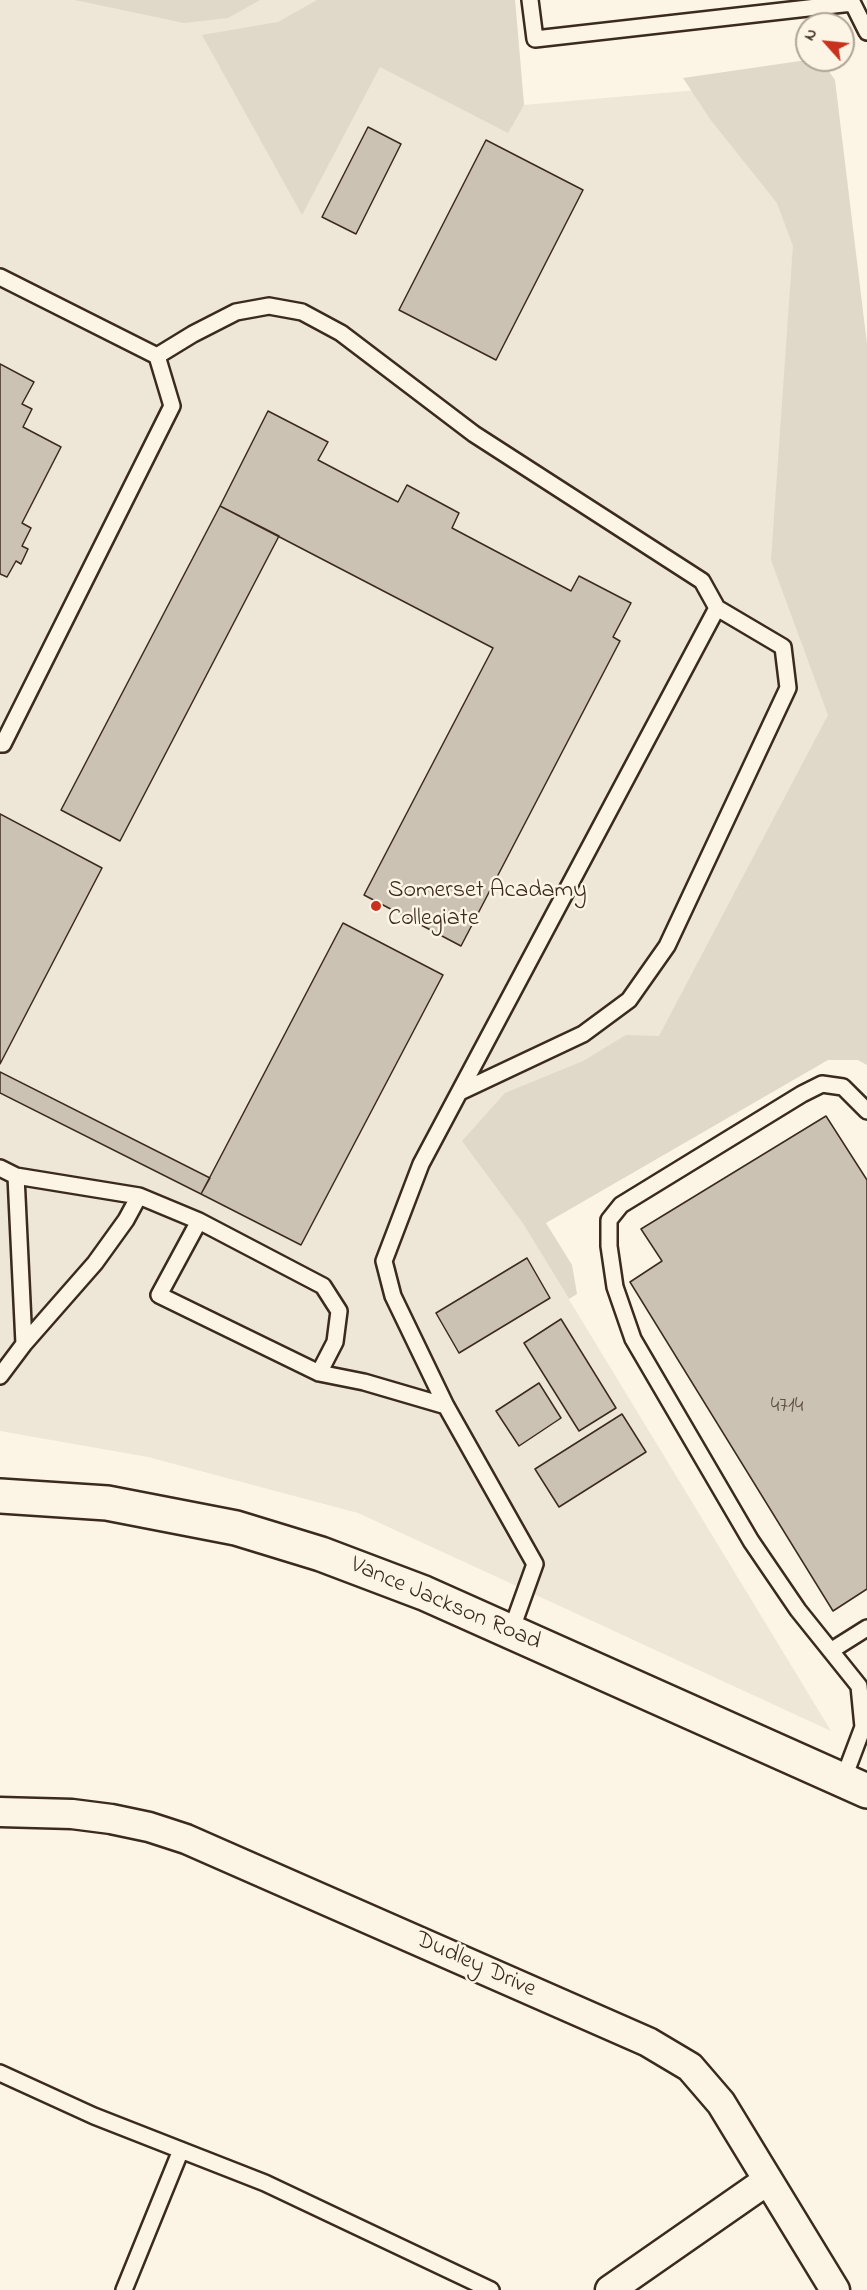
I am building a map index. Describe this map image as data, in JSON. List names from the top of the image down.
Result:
{
  "streets": {
    "main road": ["Vance Jackson Road"],
    "street": ["Dudley Drive"]
  },
  "places": ["Somerset Acadamy Collegiate"],
  "house_numbers": ["4714"],
  "north": "top left"
}
